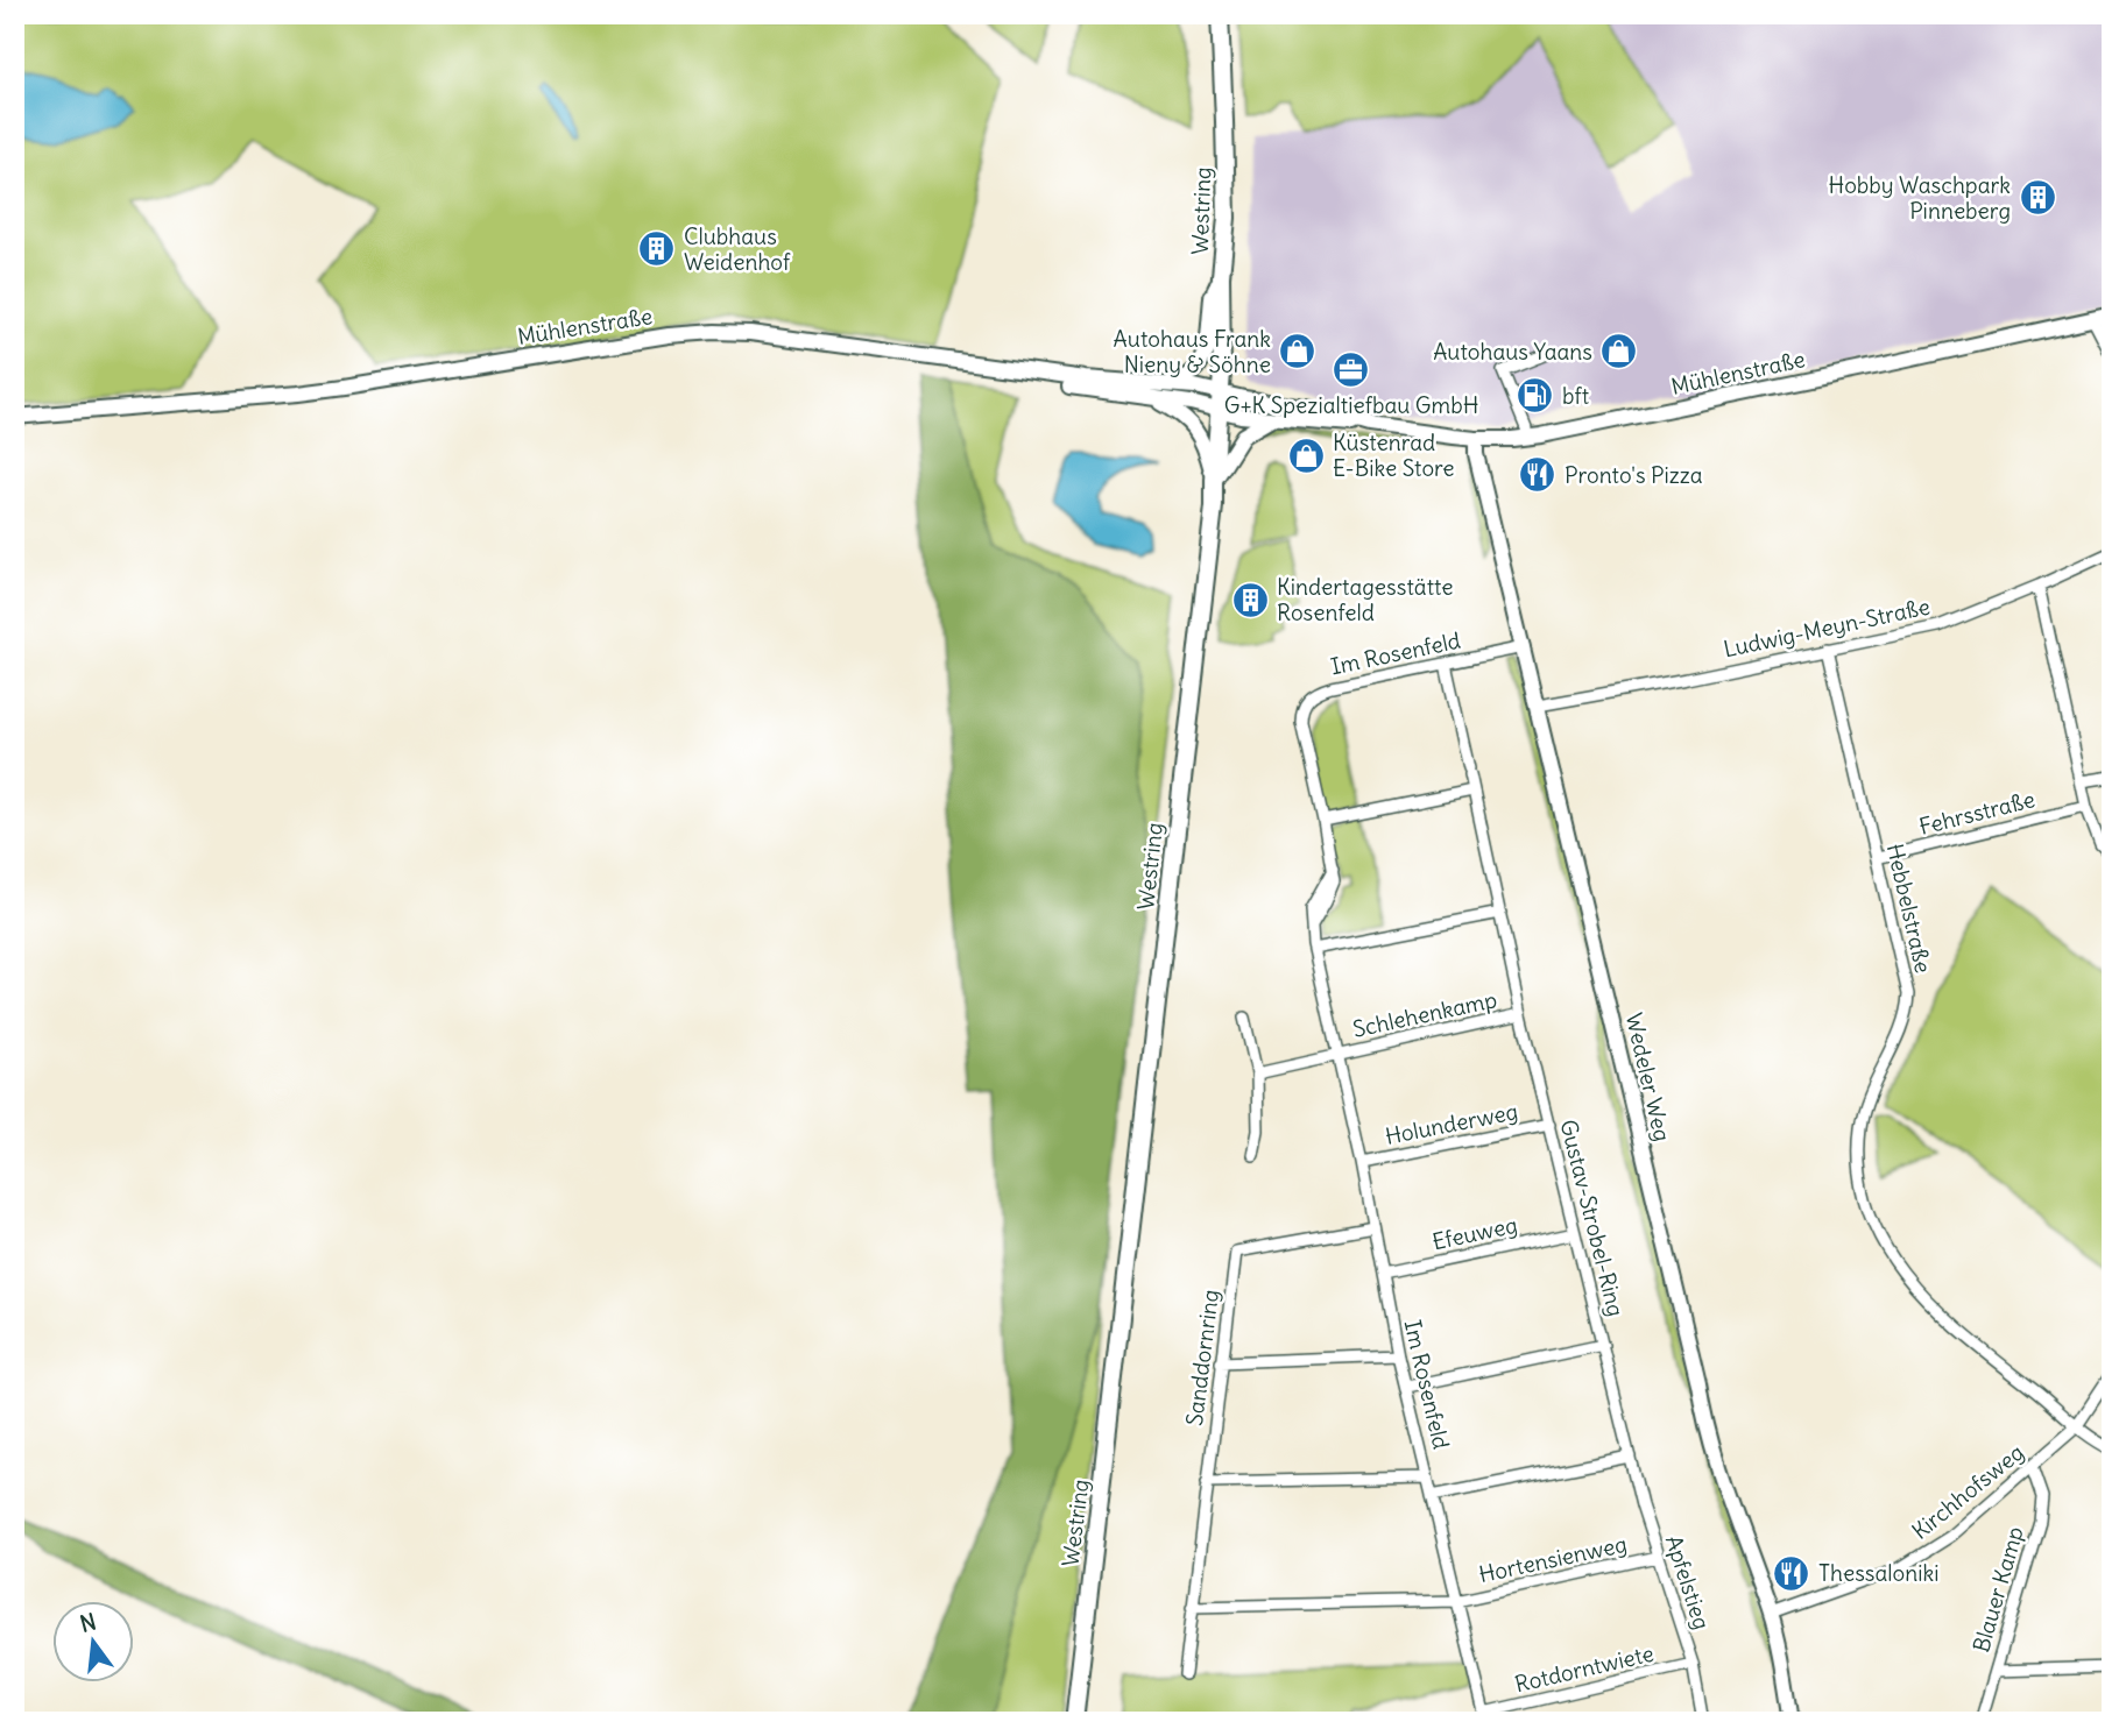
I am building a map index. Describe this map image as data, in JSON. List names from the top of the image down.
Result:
{
  "streets": {
    "main road": ["Westring", "Mühlenstraße", "Wedeler Weg"],
    "street": [
      "Ludwig-Meyn-Straße",
      "Im Rosenfeld",
      "Fehrsstraße",
      "Hebbelstraße",
      "Schlehenkamp",
      "Holunderweg",
      "Gustav-Strobel-Ring",
      "Efeuweg",
      "Sanddornring",
      "Kirchhofsweg",
      "Hortensienweg",
      "Apfelstieg",
      "Blauer Kamp",
      "Rotdorntwiete"
    ]
  },
  "crossings": [
    ["Westring", "Mühlenstraße"],
    ["Mühlenstraße", "Wedeler Weg"],
    ["Ludwig-Meyn-Straße", "Hebbelstraße"],
    ["Ludwig-Meyn-Straße", "Wedeler Weg"],
    ["Im Rosenfeld", "Schlehenkamp"],
    ["Im Rosenfeld", "Wedeler Weg"],
    ["Im Rosenfeld", "Holunderweg"],
    ["Im Rosenfeld", "Gustav-Strobel-Ring"],
    ["Im Rosenfeld", "Efeuweg"],
    ["Im Rosenfeld", "Sanddornring"],
    ["Im Rosenfeld", "Hortensienweg"],
    ["Im Rosenfeld", "Rotdorntwiete"],
    ["Fehrsstraße", "Hebbelstraße"],
    ["Hebbelstraße", "Kirchhofsweg"],
    ["Schlehenkamp", "Gustav-Strobel-Ring"],
    ["Wedeler Weg", "Kirchhofsweg"],
    ["Holunderweg", "Gustav-Strobel-Ring"],
    ["Gustav-Strobel-Ring", "Efeuweg"],
    ["Gustav-Strobel-Ring", "Apfelstieg"],
    ["Kirchhofsweg", "Blauer Kamp"],
    ["Hortensienweg", "Apfelstieg"],
    ["Apfelstieg", "Rotdorntwiete"]
  ],
  "places": {
    "building": ["Hobby Waschpark Pinneberg", "Clubhaus Weidenhof", "Kindertagesstätte Rosenfeld"],
    "shop": ["Autohaus Frank Nieny & Söhne", "Autohaus Yaans", "Küstenrad E-Bike Store"],
    "office": ["G+K Spezialtiefbau GmbH"],
    "fuel station": ["bft"],
    "restaurant": ["Pronto's Pizza", "Thessaloniki"]
  },
  "north": "top"
}
